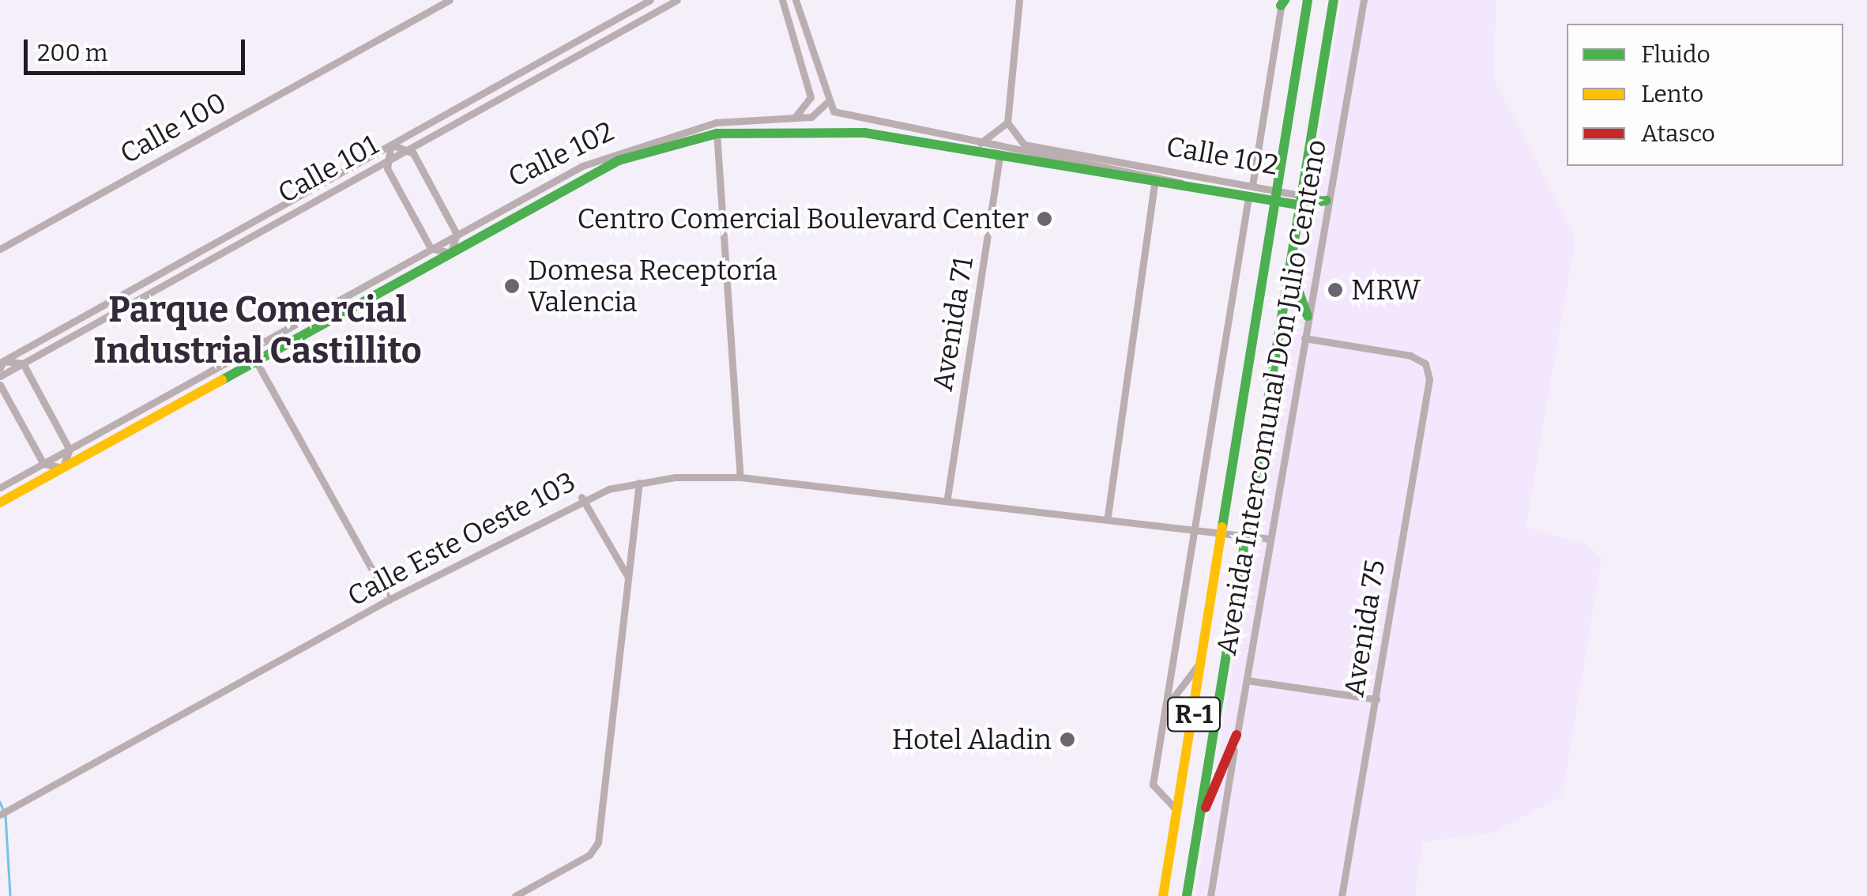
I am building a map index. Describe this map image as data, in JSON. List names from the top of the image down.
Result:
{
  "streets": {
    "main road": ["Calle 102", "Avenida Intercomunal Don Julio Centeno", "R-1"],
    "street": [
      "Calle 100",
      "Calle 101",
      "Avenida 71",
      "Calle Este Oeste 103",
      "Avenida 75"
    ]
  },
  "crossings": [
    ["Calle 102", "Avenida 71"],
    ["Calle 102", "Avenida Intercomunal Don Julio Centeno"],
    ["Avenida 71", "Calle Este Oeste 103"],
    ["Avenida Intercomunal Don Julio Centeno", "Calle Este Oeste 103"],
    ["Avenida Intercomunal Don Julio Centeno", "Avenida 75"]
  ],
  "districts": ["Parque Comercial Industrial Castillito"],
  "places": [
    "Centro Comercial Boulevard Center",
    "Domesa Receptoría Valencia",
    "MRW",
    "Hotel Aladin"
  ],
  "legend": ["Fluido", "Lento", "Atasco"],
  "scale_bar": "200 m"
}
